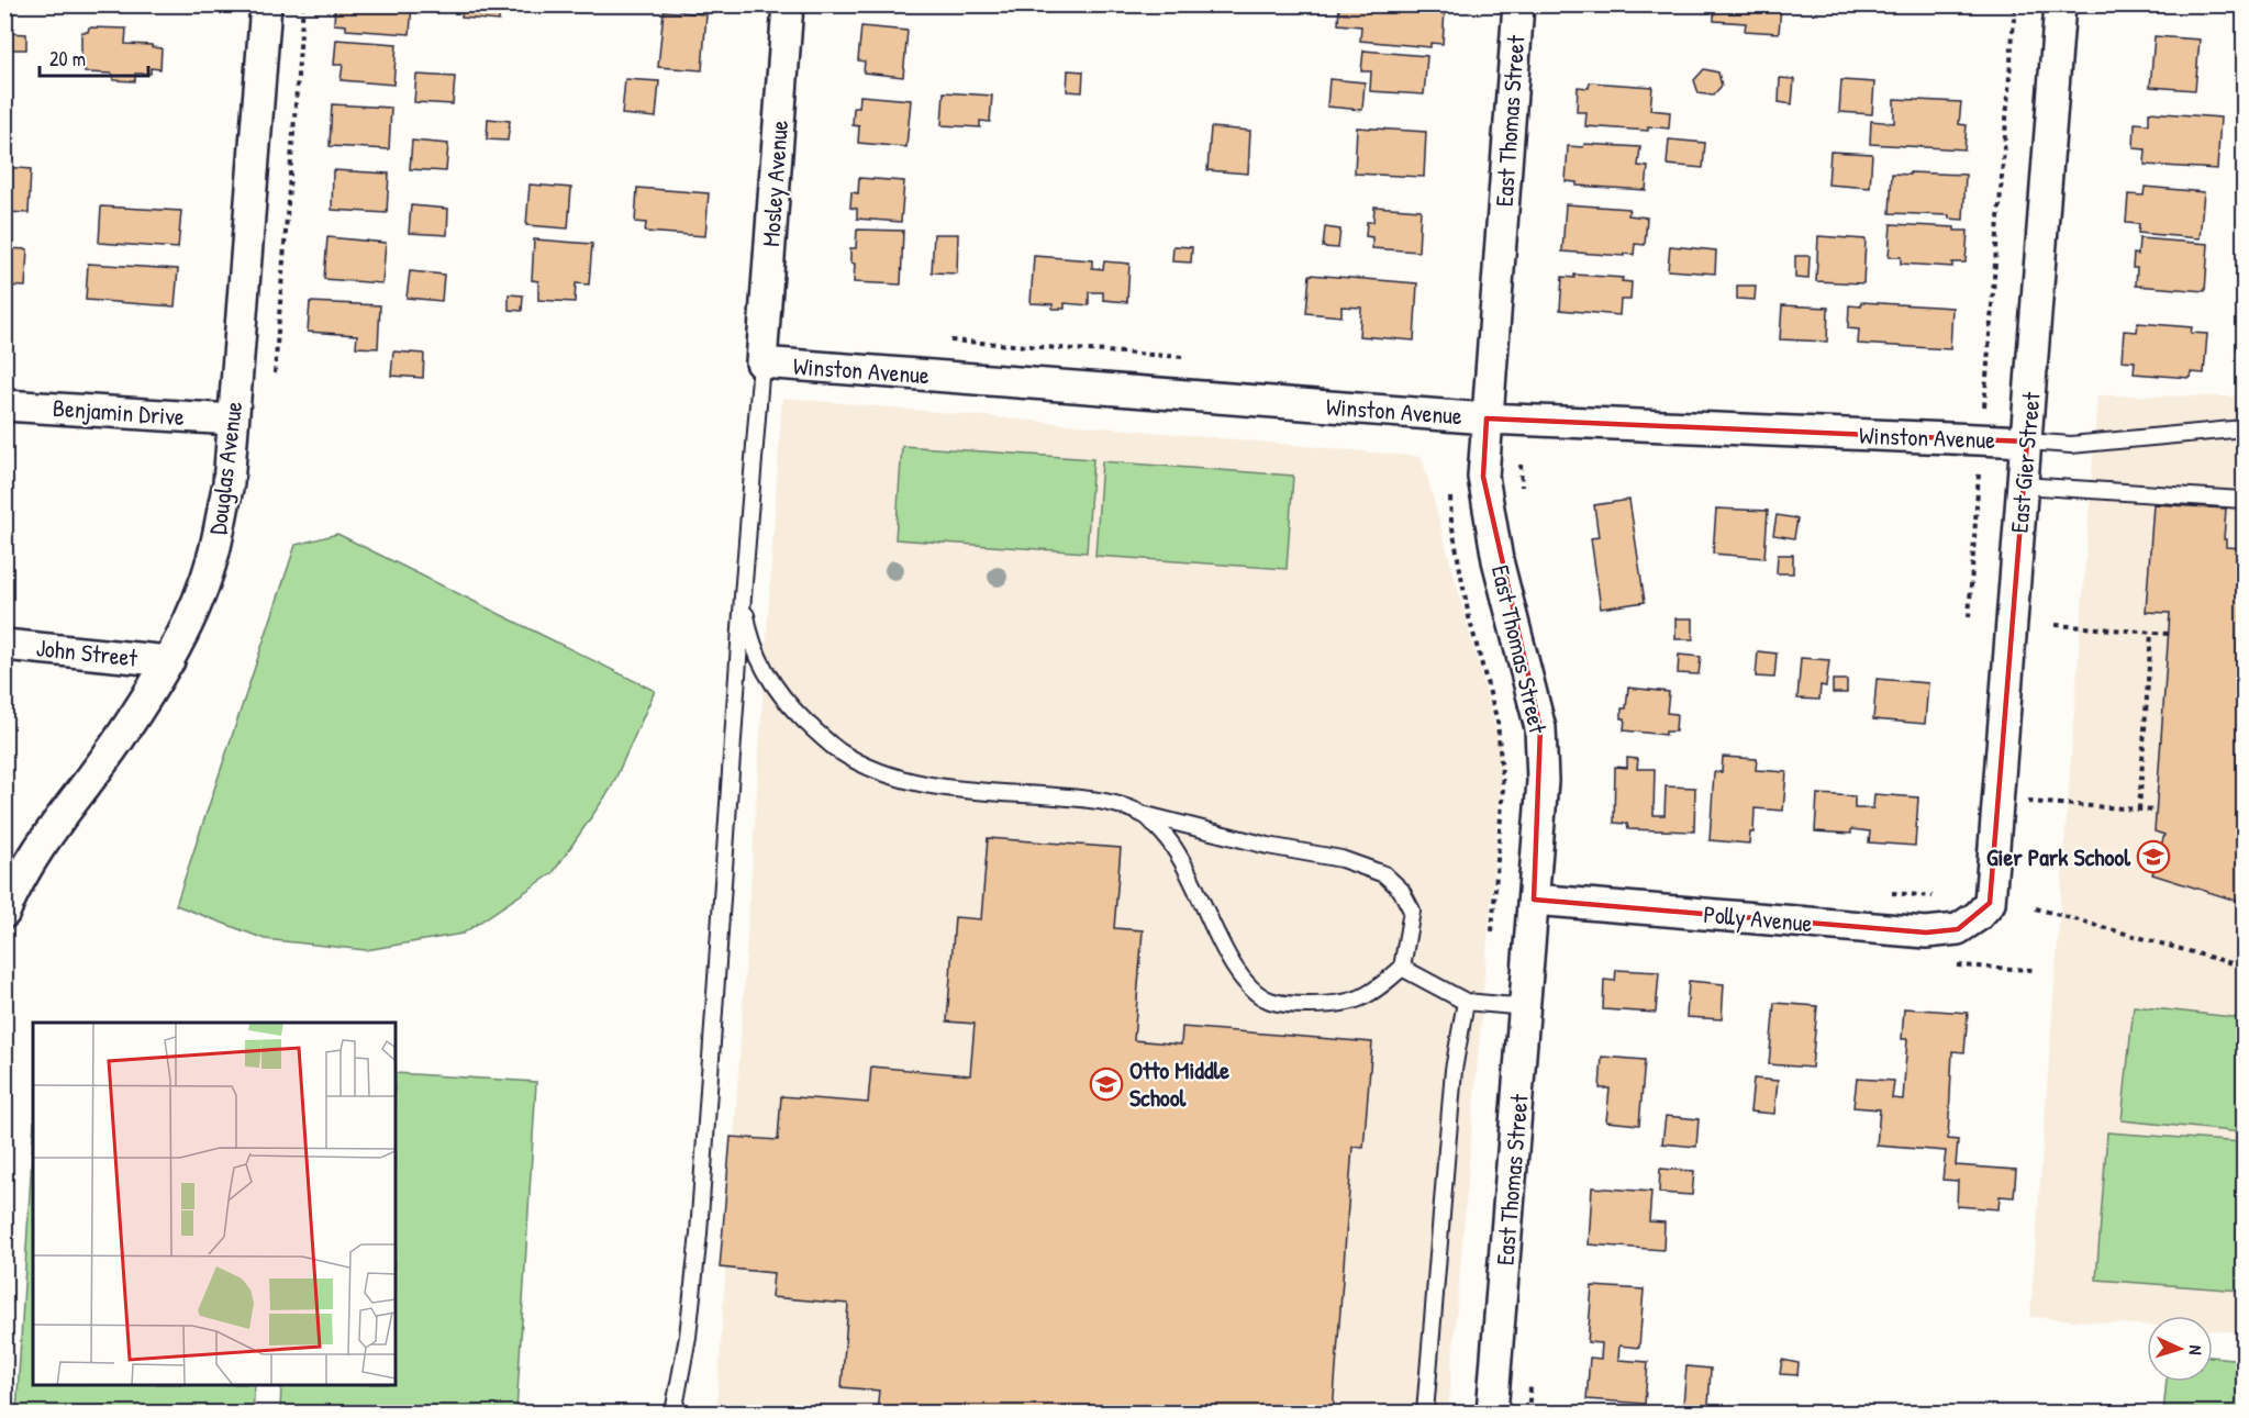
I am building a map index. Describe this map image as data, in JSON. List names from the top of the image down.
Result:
{
  "streets": {
    "street": [
      "East Thomas Street",
      "Mosley Avenue",
      "Winston Avenue",
      "Benjamin Drive",
      "East Gier Street",
      "Douglas Avenue",
      "John Street",
      "Polly Avenue"
    ]
  },
  "crossings": [
    ["East Thomas Street", "Winston Avenue"],
    ["East Thomas Street", "Polly Avenue"],
    ["Mosley Avenue", "Winston Avenue"],
    ["Winston Avenue", "East Gier Street"],
    ["Benjamin Drive", "Douglas Avenue"],
    ["East Gier Street", "Polly Avenue"],
    ["Douglas Avenue", "John Street"]
  ],
  "places": {
    "school or university": ["Gier Park School", "Otto Middle School"]
  },
  "scale_bar": "20 m",
  "north": "right"
}
